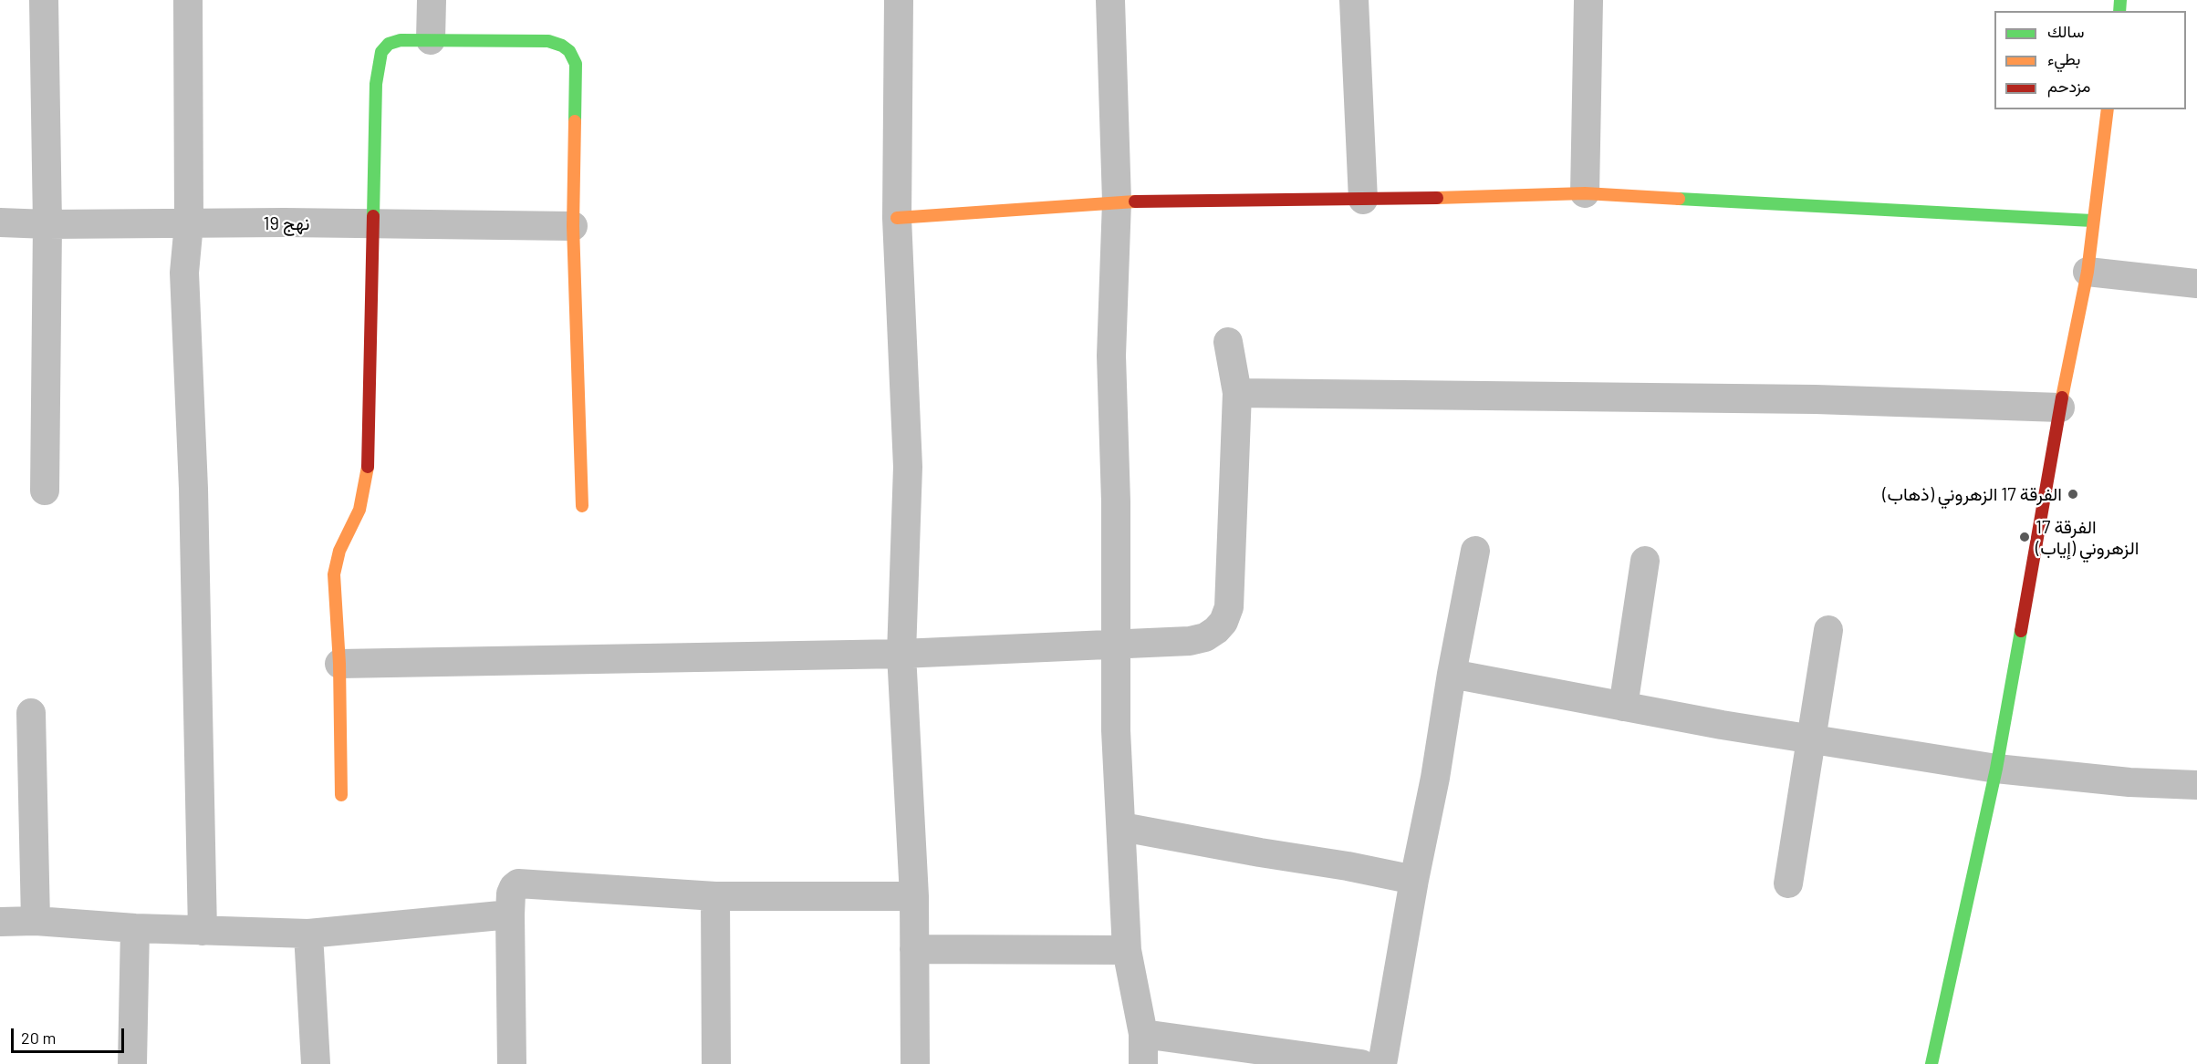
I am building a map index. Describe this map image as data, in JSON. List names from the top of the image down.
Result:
{
  "streets": {
    "street": ["نهج 19"]
  },
  "places": ["الفرقة 17 الزهروني (ذهاب)", "الفرقة 17 الزهروني (إياب)"],
  "legend": ["سالك", "بطيء", "مزدحم"],
  "scale_bar": "20 m"
}
